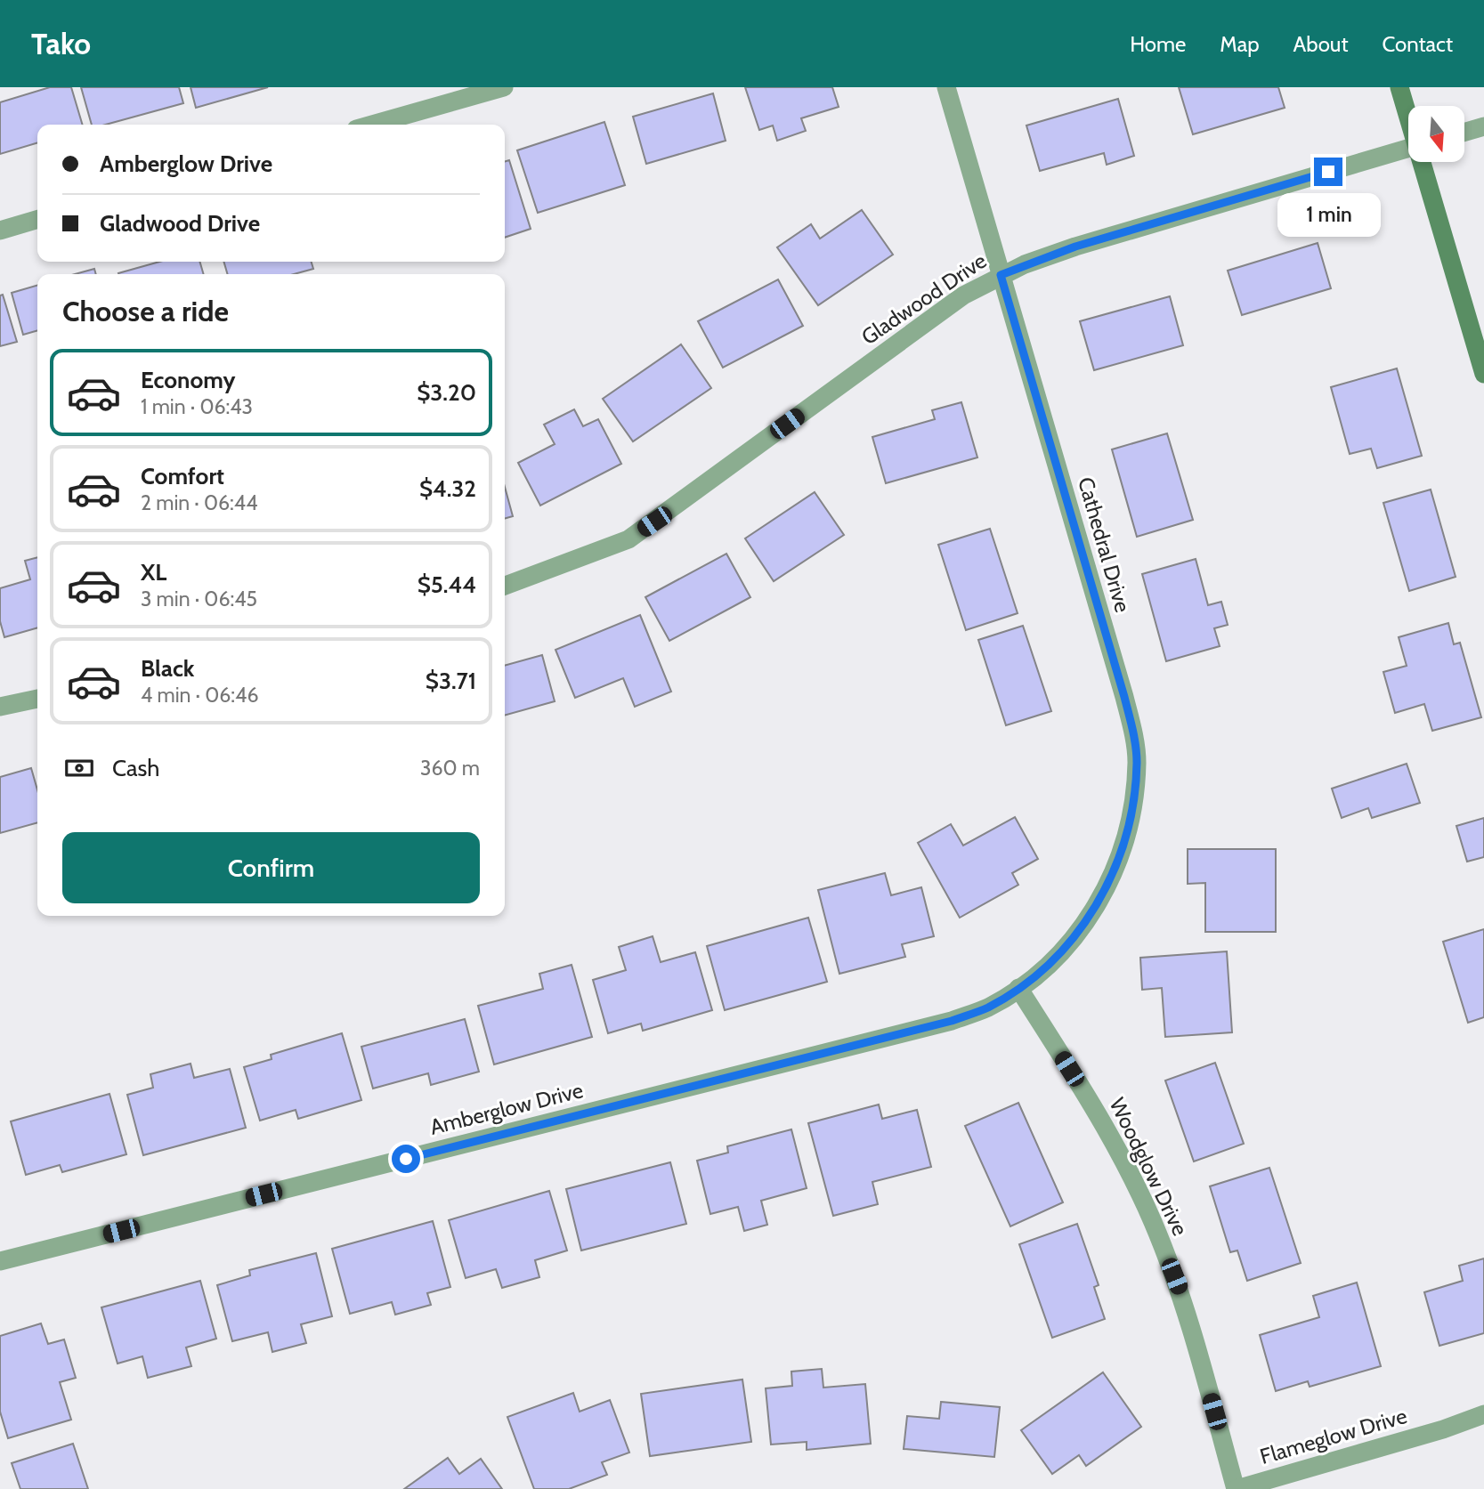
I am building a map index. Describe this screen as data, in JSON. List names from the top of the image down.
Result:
{
  "streets": {
    "street": [
      "Gladwood Drive",
      "Cathedral Drive",
      "Amberglow Drive",
      "Woodglow Drive",
      "Flameglow Drive"
    ]
  },
  "crossings": [
    ["Gladwood Drive", "Cathedral Drive"],
    ["Cathedral Drive", "Amberglow Drive"],
    ["Cathedral Drive", "Woodglow Drive"],
    ["Amberglow Drive", "Woodglow Drive"],
    ["Woodglow Drive", "Flameglow Drive"]
  ],
  "north": "bottom",
  "page": {
    "header": "Tako",
    "nav": [
      "Home",
      "Map",
      "About",
      "Contact"
    ],
    "banner": ["Amberglow Drive", "Gladwood Drive"],
    "bubble": "1 min",
    "heading": "Choose a ride",
    "list": [
      {
        "name": "Economy",
        "note": "1 min · 06:43",
        "value": "$3.20"
      },
      {
        "name": "Comfort",
        "note": "2 min · 06:44",
        "value": "$4.32"
      },
      {
        "name": "XL",
        "note": "3 min · 06:45",
        "value": "$5.44"
      },
      {
        "name": "Black",
        "note": "4 min · 06:46",
        "value": "$3.71"
      }
    ],
    "pay": ["Cash", "360 m"],
    "buttons": "Confirm"
  }
}
